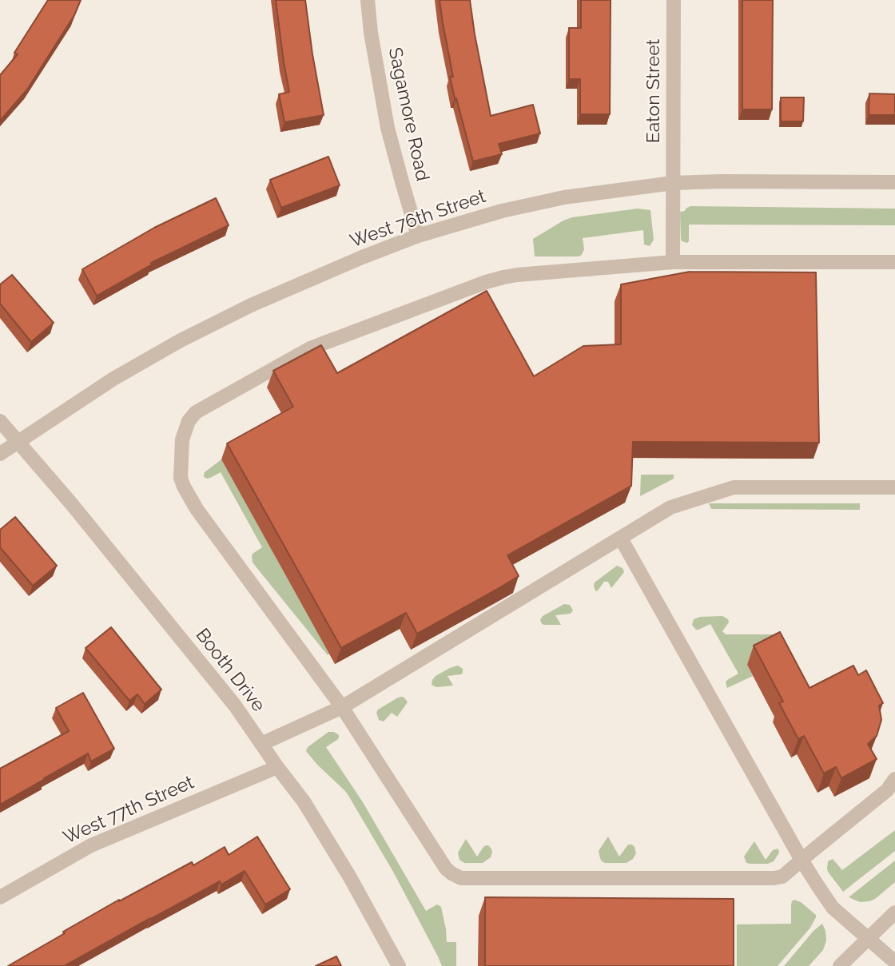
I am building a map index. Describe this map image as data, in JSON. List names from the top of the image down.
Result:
{
  "streets": {
    "street": [
      "Eaton Street",
      "Sagamore Road",
      "West 76th Street",
      "Booth Drive",
      "West 77th Street"
    ]
  },
  "crossings": [
    ["Eaton Street", "West 76th Street"],
    ["Sagamore Road", "West 76th Street"],
    ["West 76th Street", "Booth Drive"],
    ["Booth Drive", "West 77th Street"]
  ]
}
